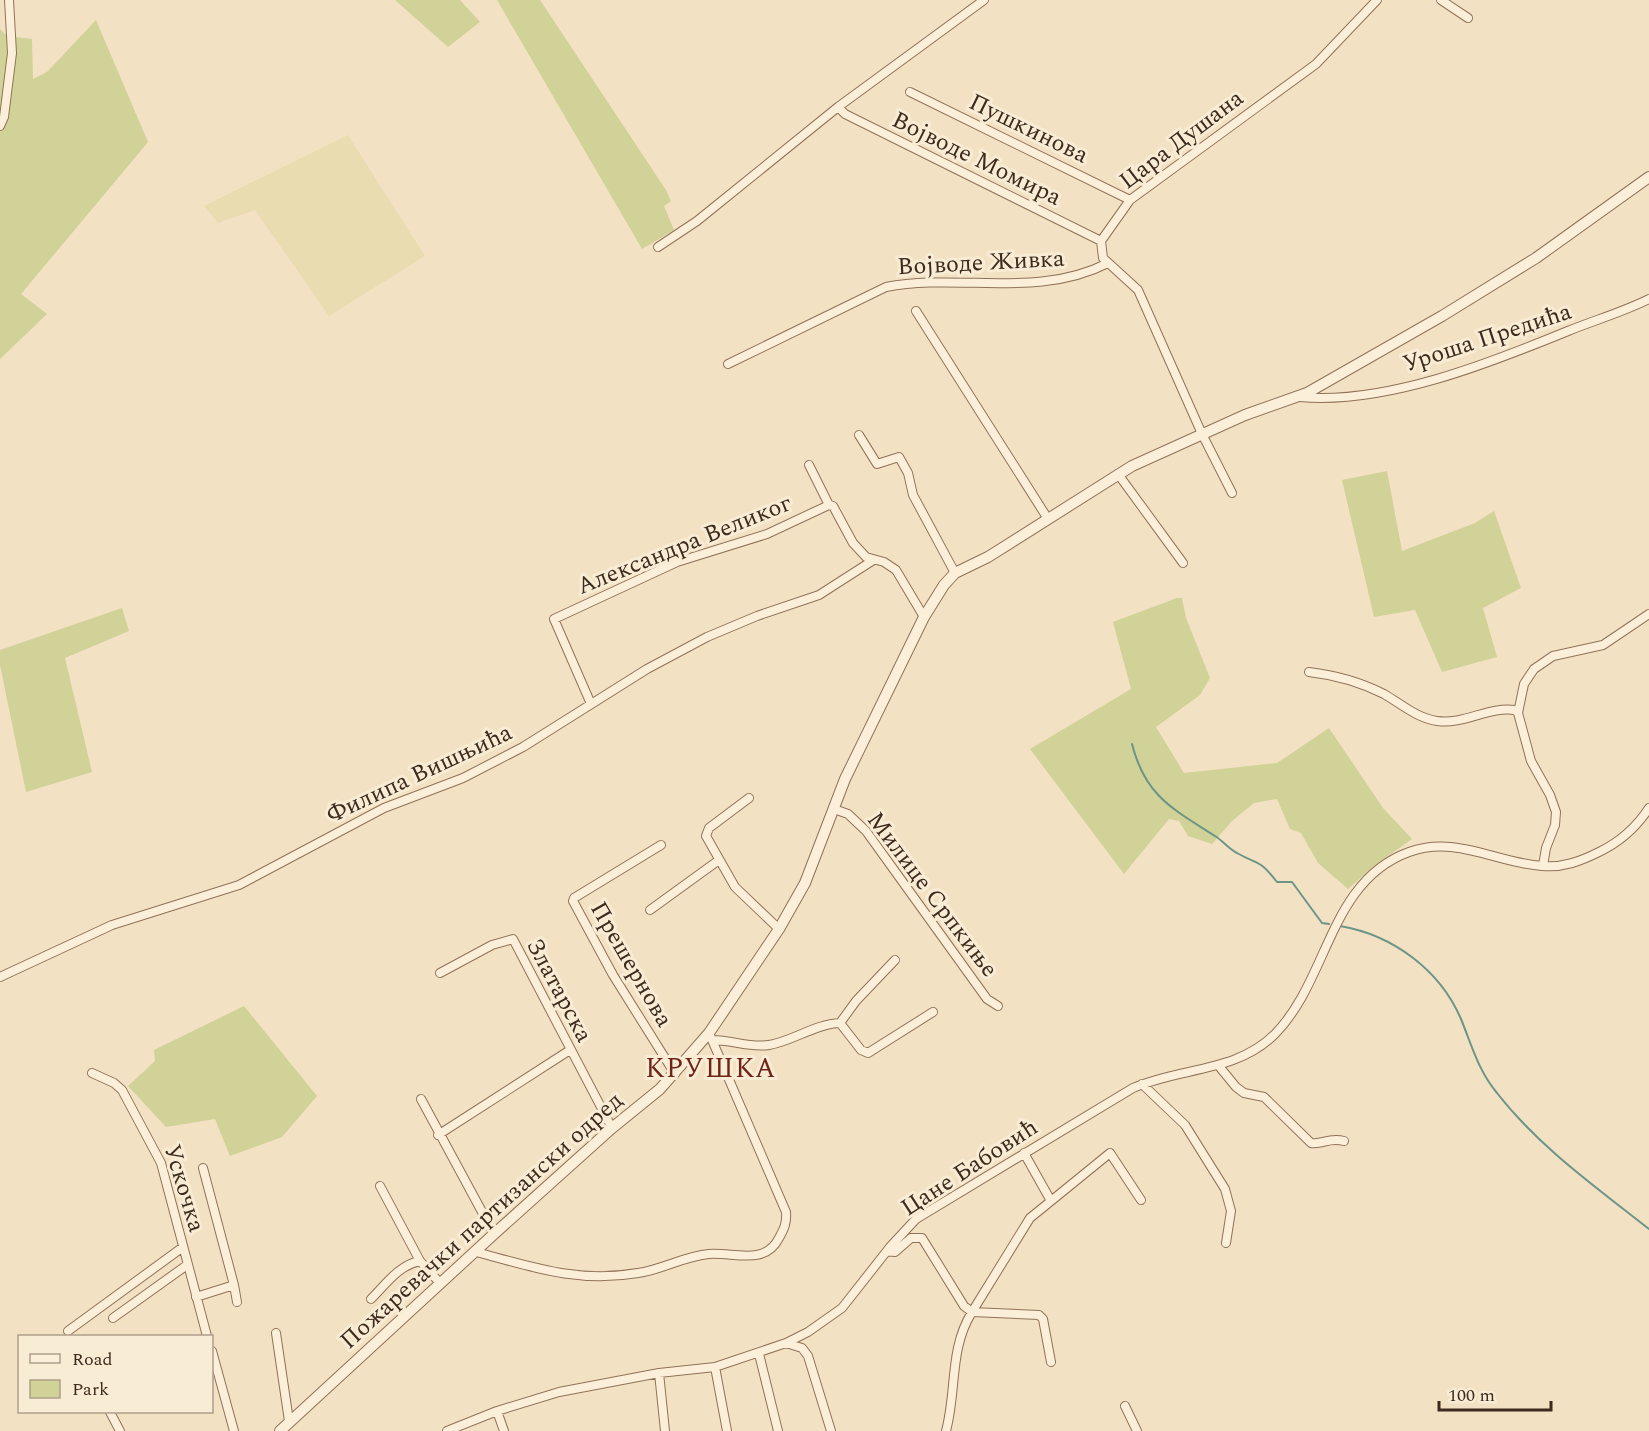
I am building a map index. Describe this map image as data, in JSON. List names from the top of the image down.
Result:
{
  "streets": {
    "street": [
      "Пушкинова",
      "Цара Душана",
      "Војводе Момира",
      "Војводе Живка",
      "Уроша Предића",
      "Александра Великог",
      "Филипа Вишњића",
      "Милице Српкиње",
      "Прешернова",
      "Златарска",
      "Цане Бабовић",
      "Ускочка",
      "Пожаревачки партизански одред"
    ]
  },
  "crossings": [
    ["Пушкинова", "Цара Душана"],
    ["Цара Душана", "Војводе Момира"],
    ["Уроша Предића", "Пожаревачки партизански одред"],
    ["Александра Великог", "Филипа Вишњића"],
    ["Александра Великог", "Пожаревачки партизански одред"],
    ["Милице Српкиње", "Пожаревачки партизански одред"],
    ["Прешернова", "Пожаревачки партизански одред"],
    ["Златарска", "Пожаревачки партизански одред"]
  ],
  "districts": ["КРУШКА"],
  "legend": ["Road", "Park"],
  "scale_bar": "100 m"
}
